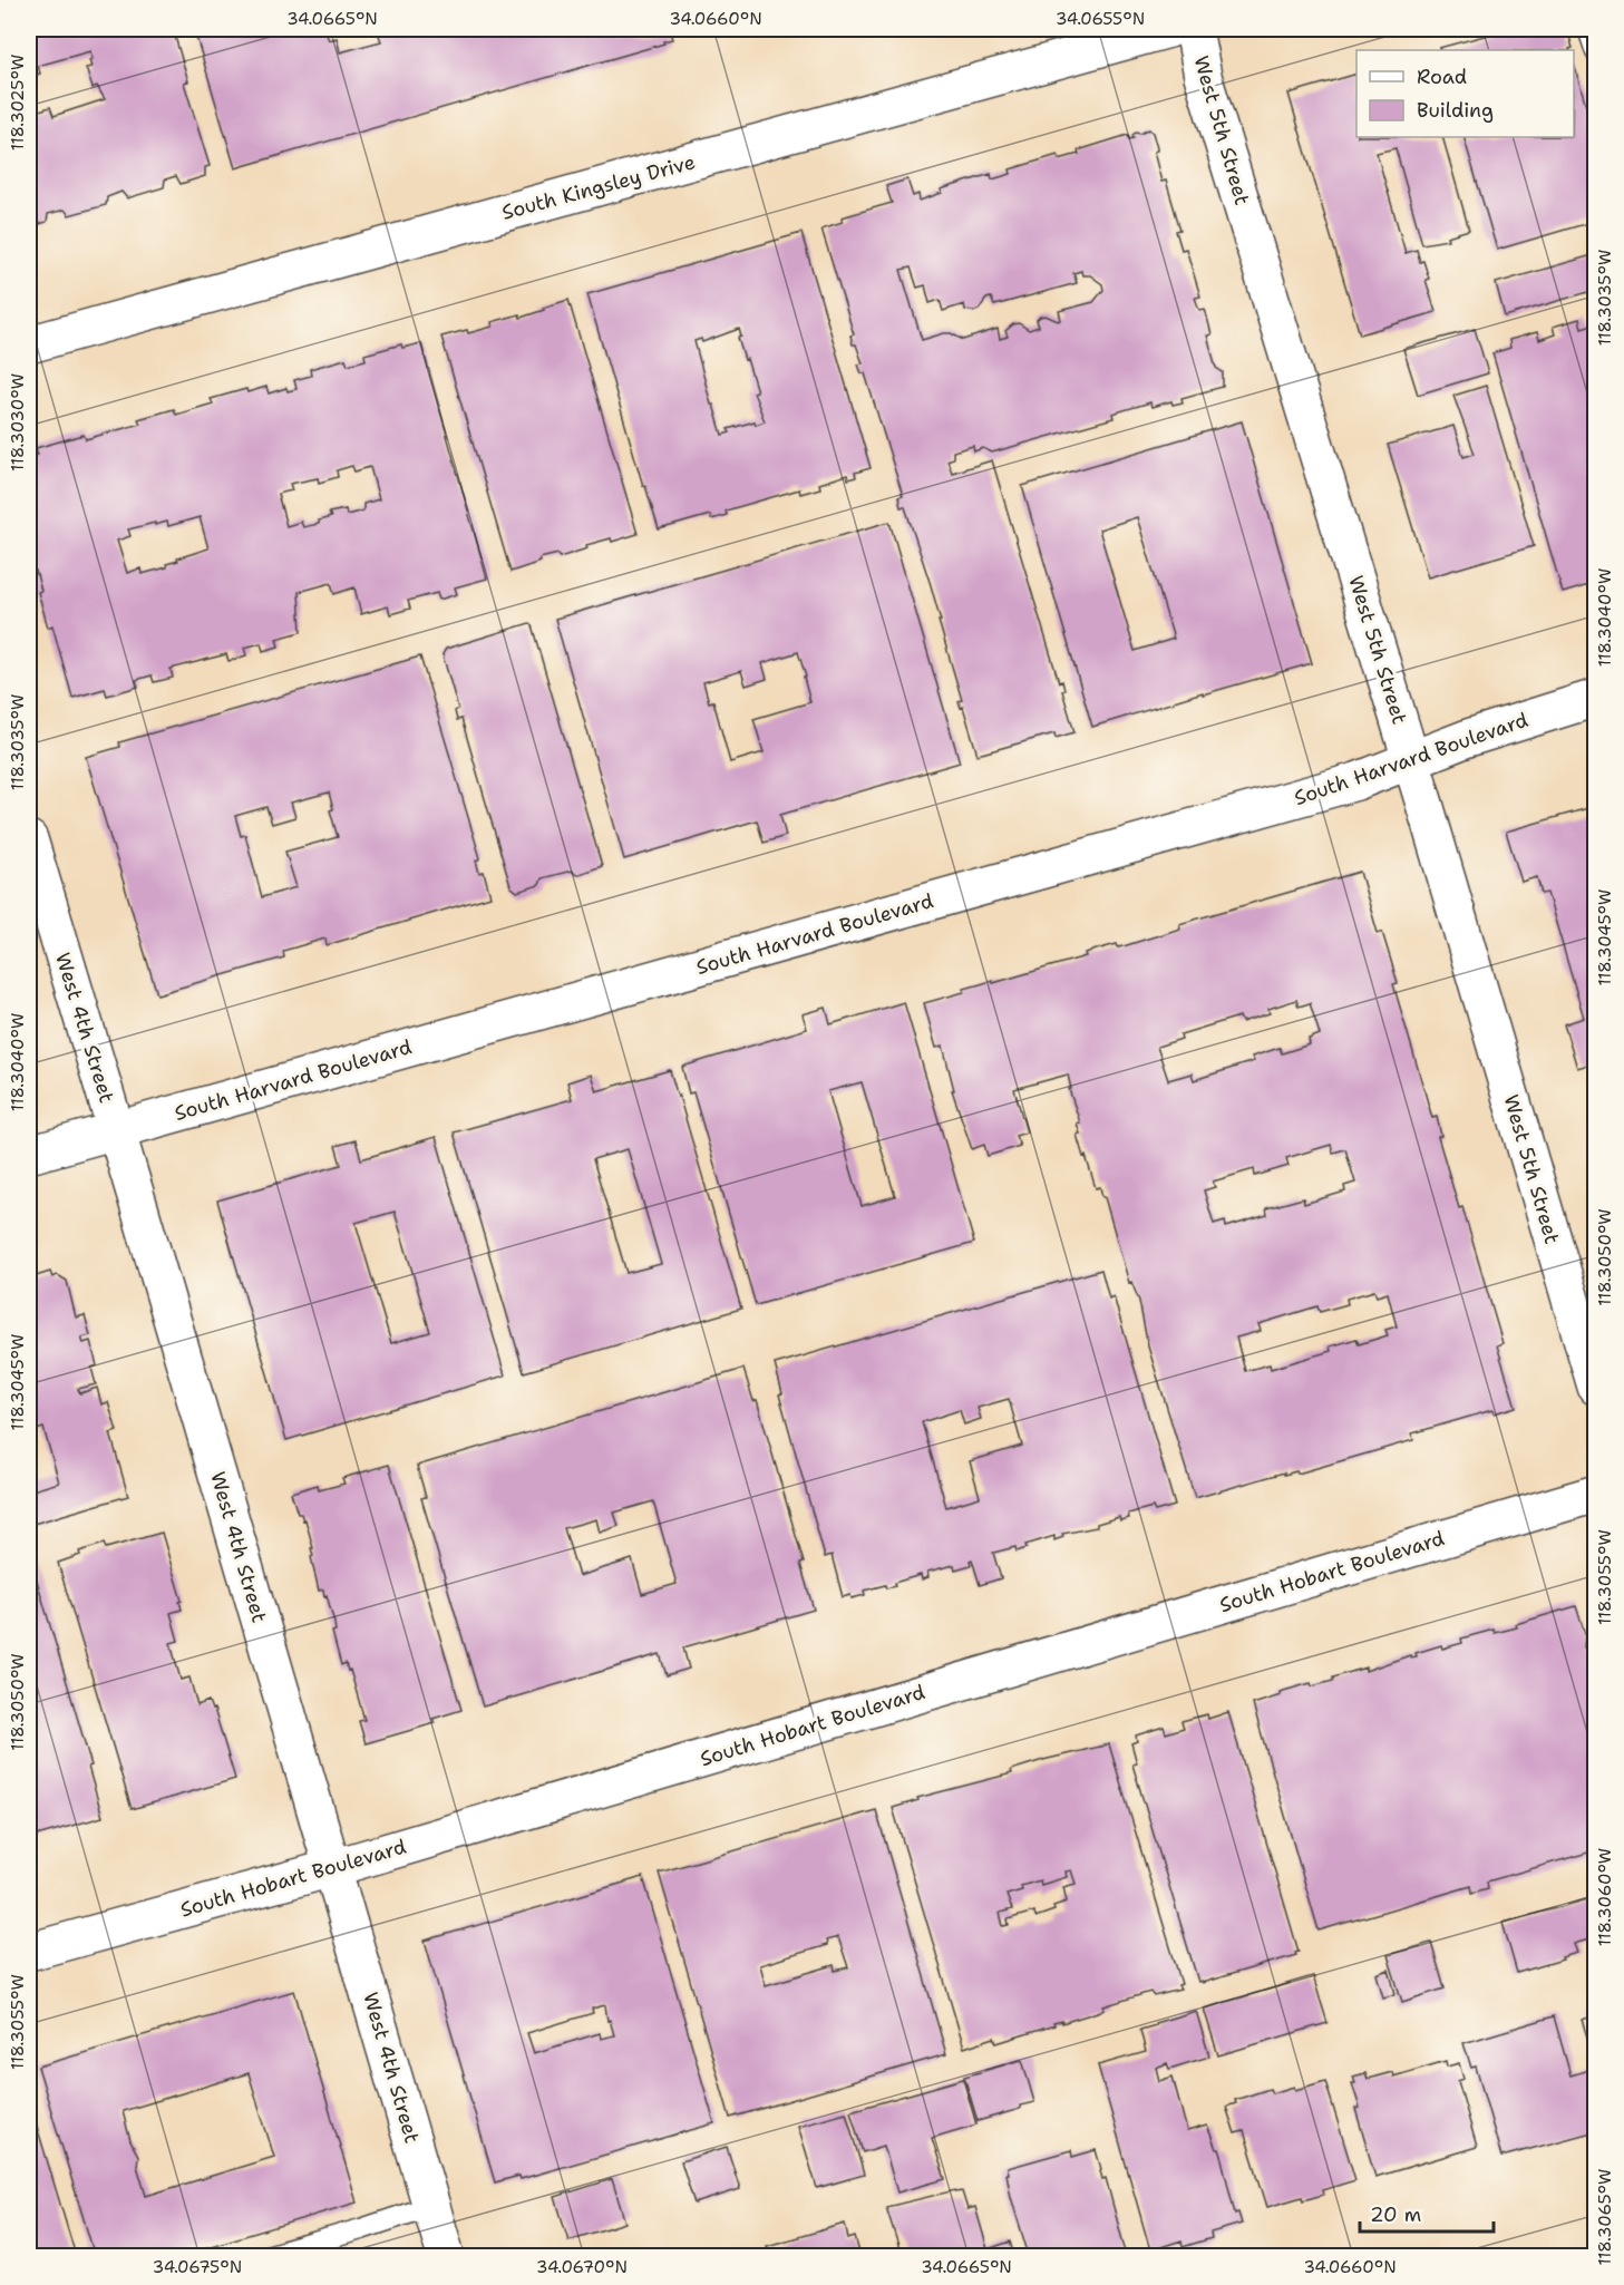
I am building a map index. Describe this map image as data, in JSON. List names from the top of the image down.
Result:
{
  "streets": {
    "street": [
      "West 5th Street",
      "South Kingsley Drive",
      "South Harvard Boulevard",
      "West 4th Street",
      "South Hobart Boulevard"
    ]
  },
  "crossings": [
    ["West 5th Street", "South Harvard Boulevard"],
    ["South Harvard Boulevard", "West 4th Street"],
    ["West 4th Street", "South Hobart Boulevard"]
  ],
  "legend": ["Road", "Building"],
  "scale_bar": "20 m",
  "coordinates": [
    "34.0665°N",
    "34.0660°N",
    "34.0655°N",
    "118.3025°W",
    "118.3035°W",
    "118.3030°W",
    "118.3040°W",
    "118.3045°W",
    "118.3050°W",
    "118.3055°W",
    "118.3060°W",
    "118.3065°W",
    "34.0675°N",
    "34.0670°N"
  ]
}
